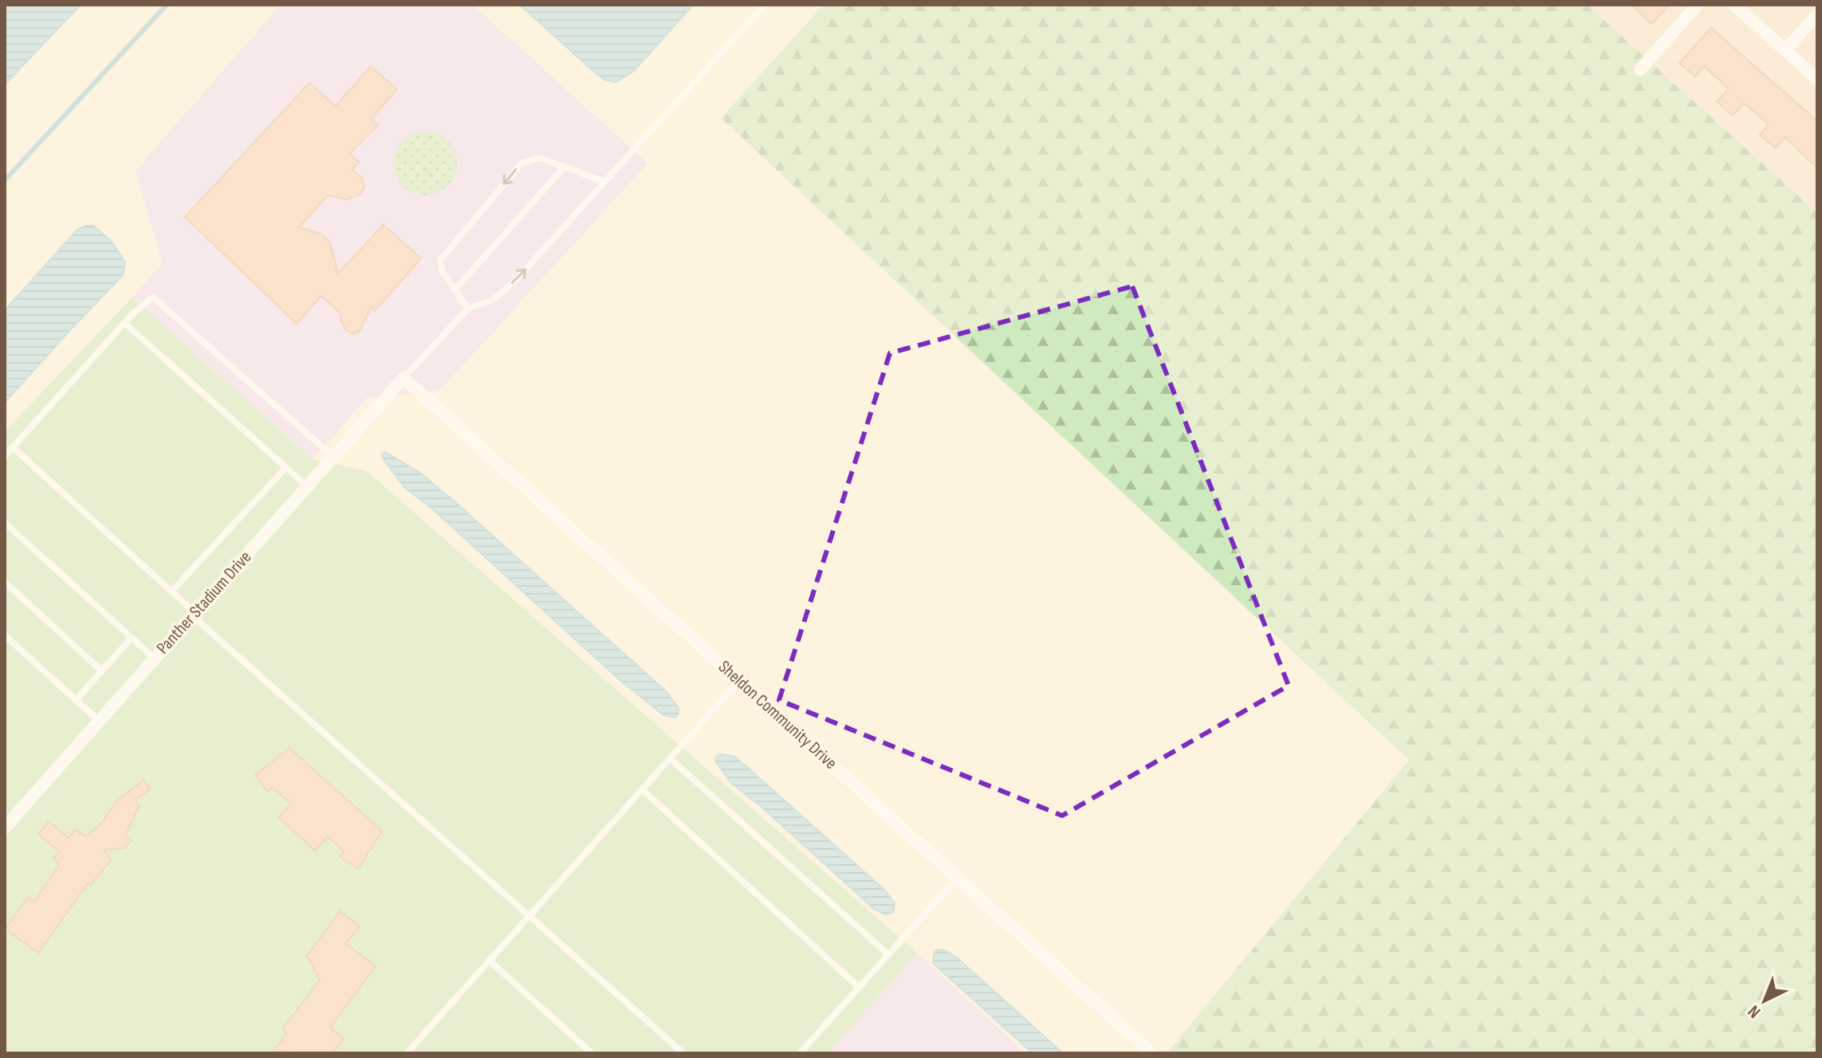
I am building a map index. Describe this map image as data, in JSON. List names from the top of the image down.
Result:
{
  "streets": {
    "street": ["Panther Stadium Drive", "Sheldon Community Drive"]
  },
  "crossings": [
    ["Panther Stadium Drive", "Sheldon Community Drive"]
  ],
  "north": "bottom left"
}
